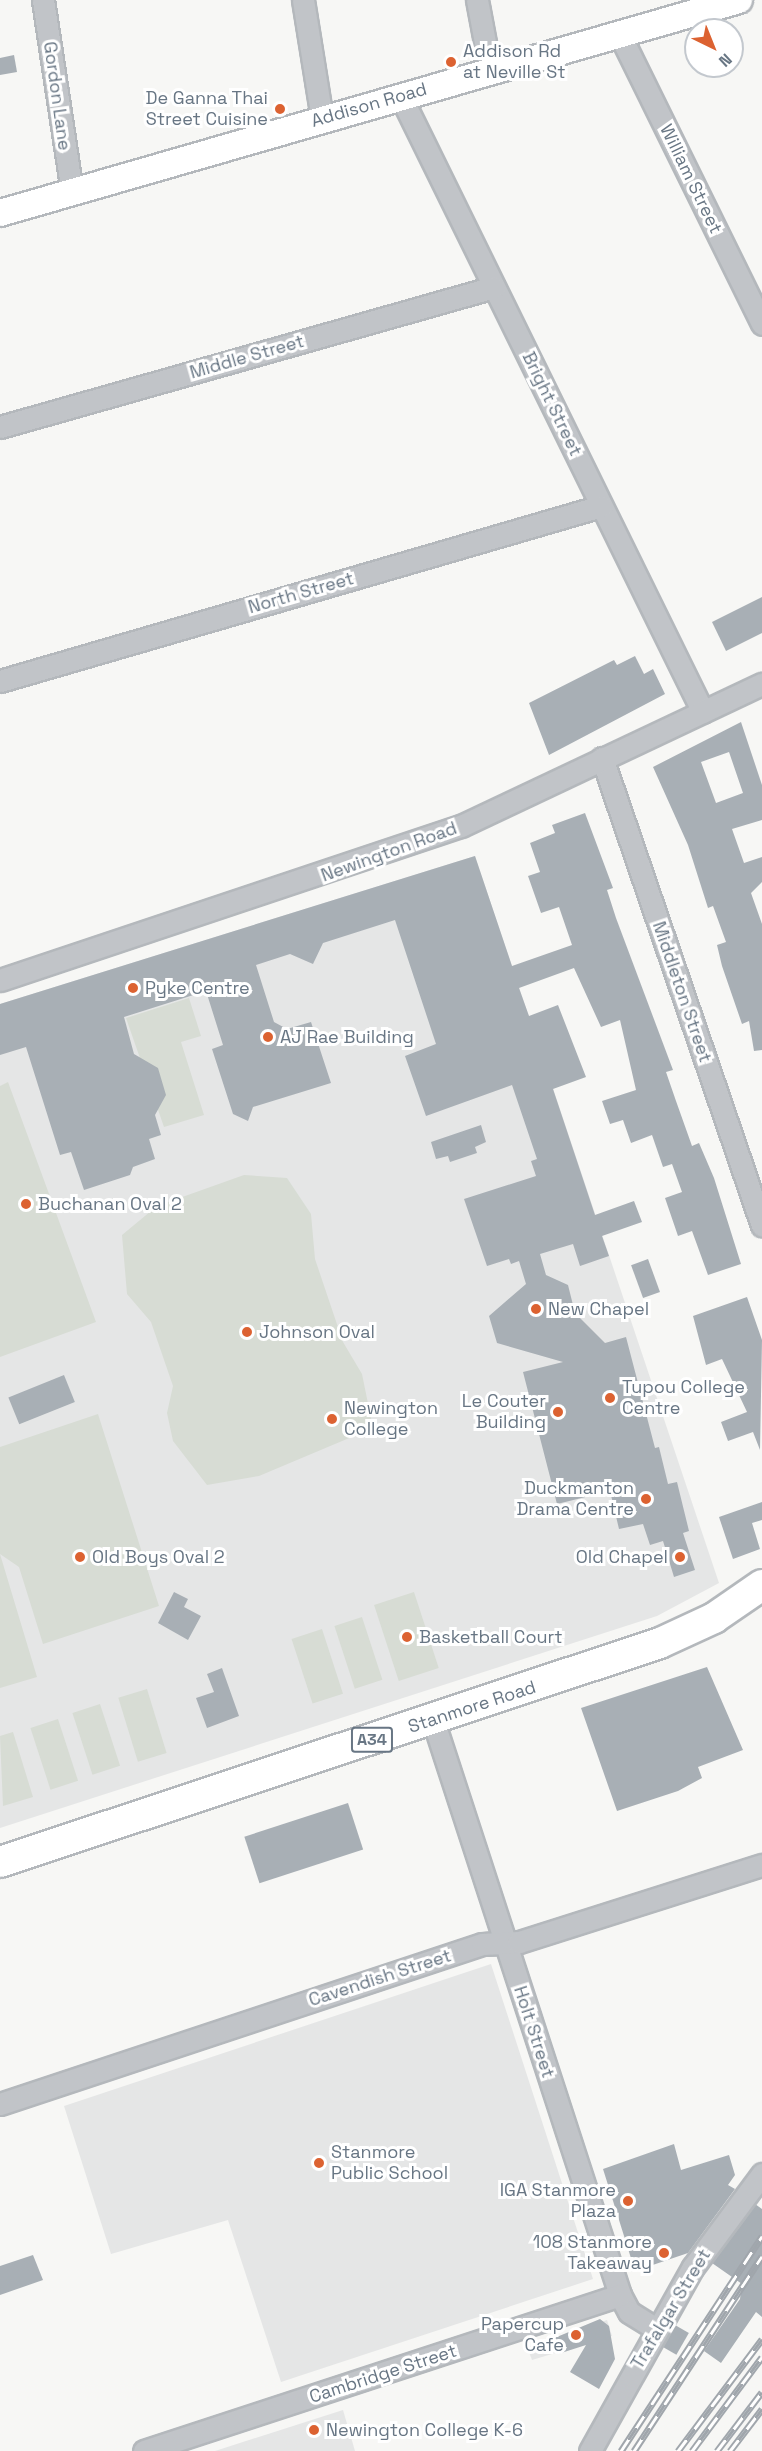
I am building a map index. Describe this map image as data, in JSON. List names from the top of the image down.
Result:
{
  "streets": {
    "highway": ["Stanmore Road", "A34"],
    "main road": ["Addison Road"],
    "street": [
      "Gordon Lane",
      "William Street",
      "Middle Street",
      "Bright Street",
      "North Street",
      "Newington Road",
      "Middleton Street",
      "Cavendish Street",
      "Holt Street",
      "Trafalgar Street",
      "Cambridge Street"
    ]
  },
  "crossings": [
    ["Gordon Lane", "Addison Road"],
    ["Addison Road", "William Street"],
    ["Addison Road", "Bright Street"],
    ["Middle Street", "Bright Street"],
    ["Bright Street", "North Street"],
    ["Bright Street", "Newington Road"],
    ["Newington Road", "Middleton Street"],
    ["Stanmore Road", "Holt Street"],
    ["Cavendish Street", "Holt Street"],
    ["Holt Street", "Trafalgar Street"],
    ["Holt Street", "Cambridge Street"]
  ],
  "places": [
    "Addison Rd at Neville St",
    "De Ganna Thai Street Cuisine",
    "Pyke Centre",
    "AJ Rae Building",
    "Buchanan Oval 2",
    "New Chapel",
    "Johnson Oval",
    "Tupou College Centre",
    "Le Couter Building",
    "Newington College",
    "Duckmanton Drama Centre",
    "Old Boys Oval 2",
    "Old Chapel",
    "Basketball Court",
    "Stanmore Public School",
    "IGA Stanmore Plaza",
    "108 Stanmore Takeaway",
    "Papercup Cafe",
    "Newington College K-6"
  ],
  "north": "bottom right"
}
